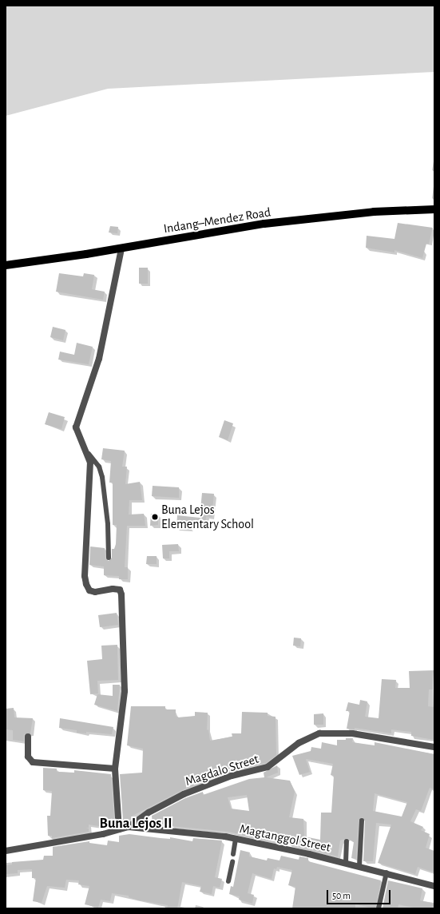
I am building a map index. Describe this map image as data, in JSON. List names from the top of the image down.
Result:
{
  "streets": {
    "main road": ["Indang–Mendez Road"],
    "street": ["Magdalo Street", "Magtanggol Street"]
  },
  "crossings": [
    ["Magdalo Street", "Magtanggol Street"]
  ],
  "districts": ["Buna Lejos II"],
  "places": ["Buna Lejos Elementary School"],
  "scale_bar": "50 m"
}
